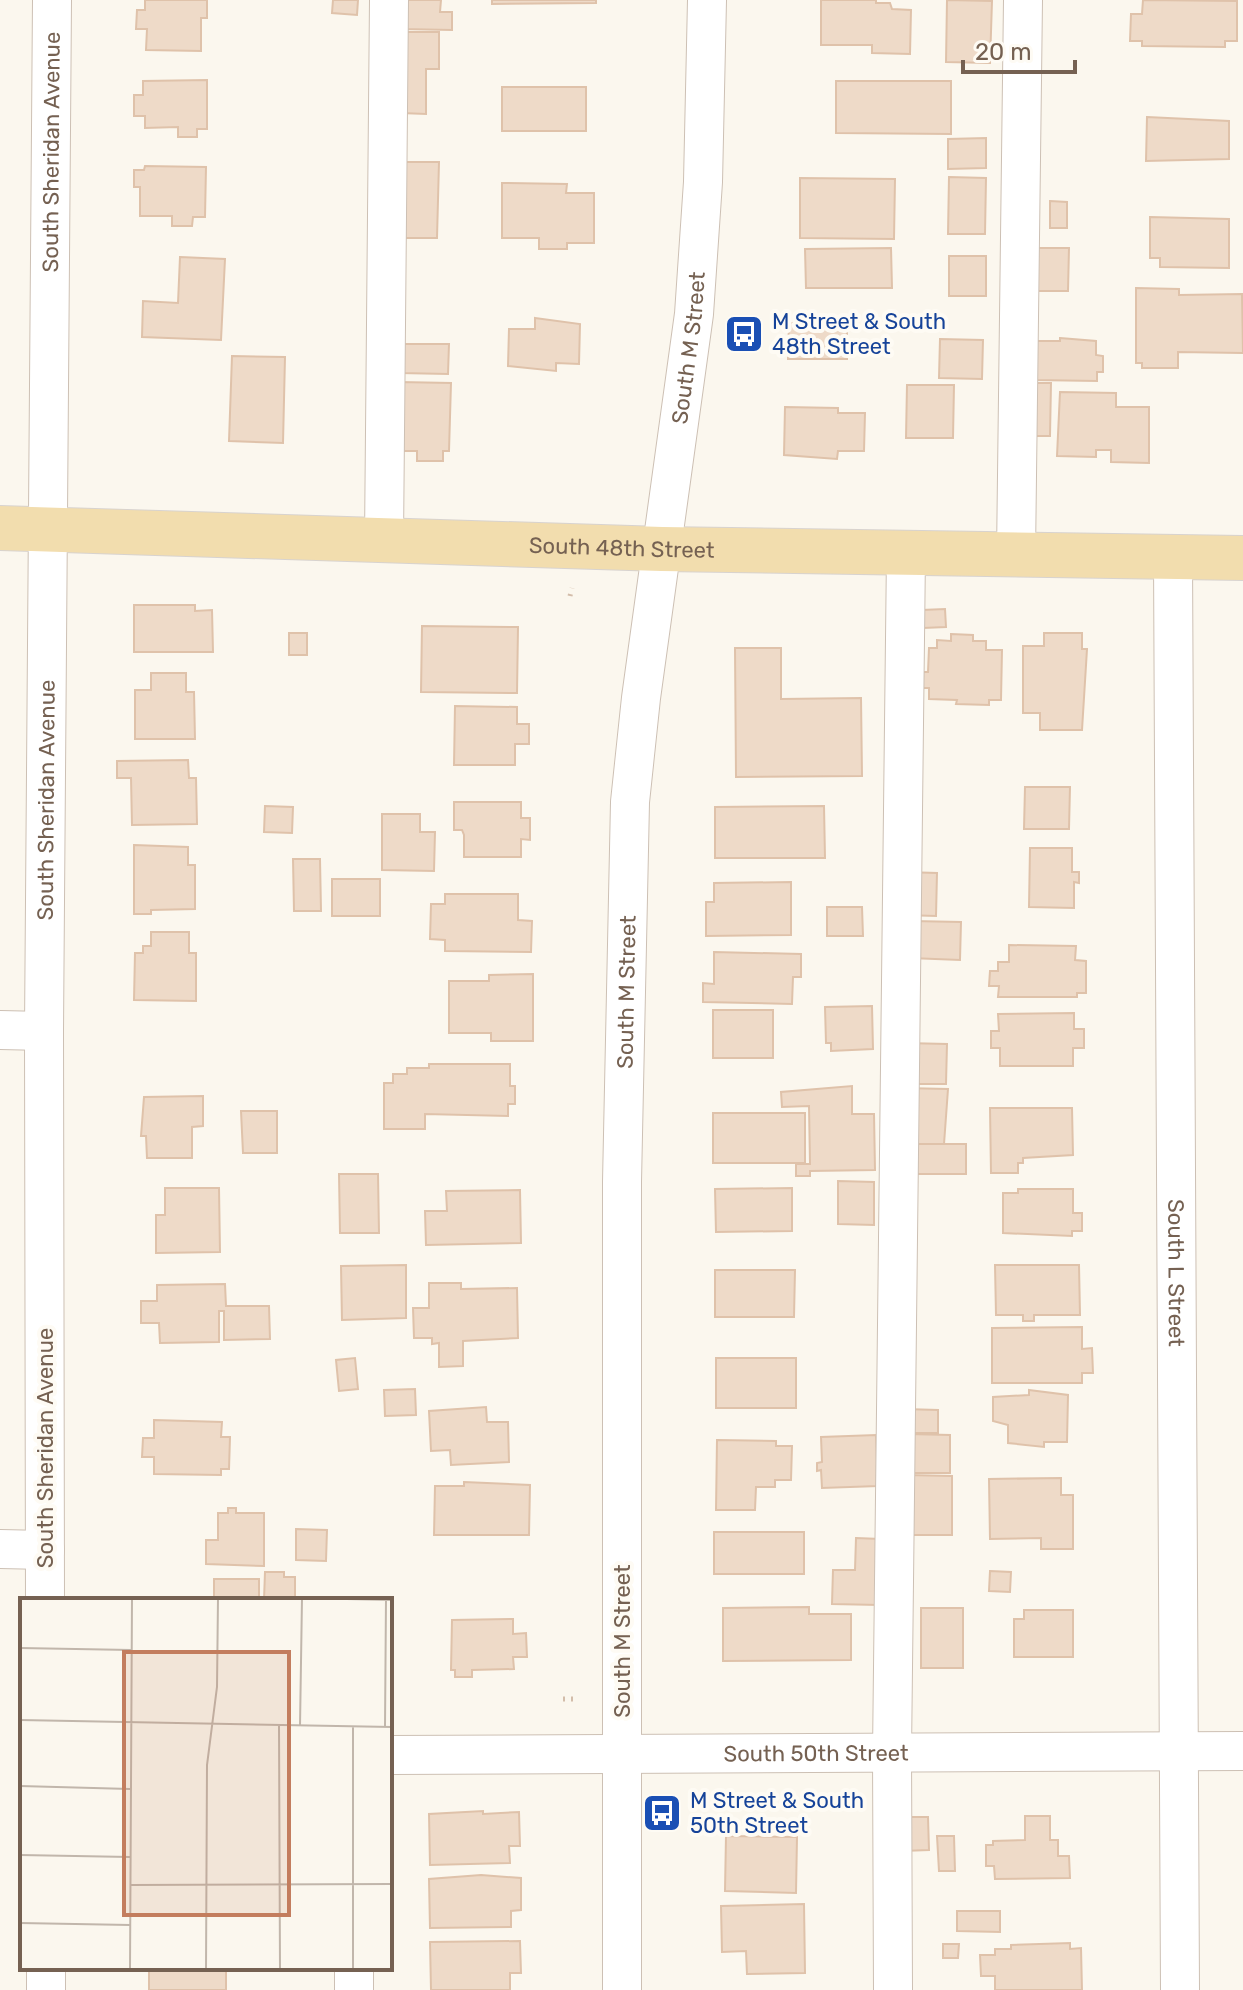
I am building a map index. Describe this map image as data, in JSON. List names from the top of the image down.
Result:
{
  "streets": {
    "main road": ["South 48th Street"],
    "street": [
      "South Sheridan Avenue",
      "South M Street",
      "South L Street",
      "South 50th Street"
    ]
  },
  "crossings": [
    ["South Sheridan Avenue", "South 48th Street"],
    ["South M Street", "South 48th Street"],
    ["South M Street", "South 50th Street"],
    ["South 48th Street", "South L Street"],
    ["South L Street", "South 50th Street"]
  ],
  "places": {
    "bus stop": ["M Street & South 48th Street", "M Street & South 50th Street"]
  },
  "scale_bar": "20 m"
}
